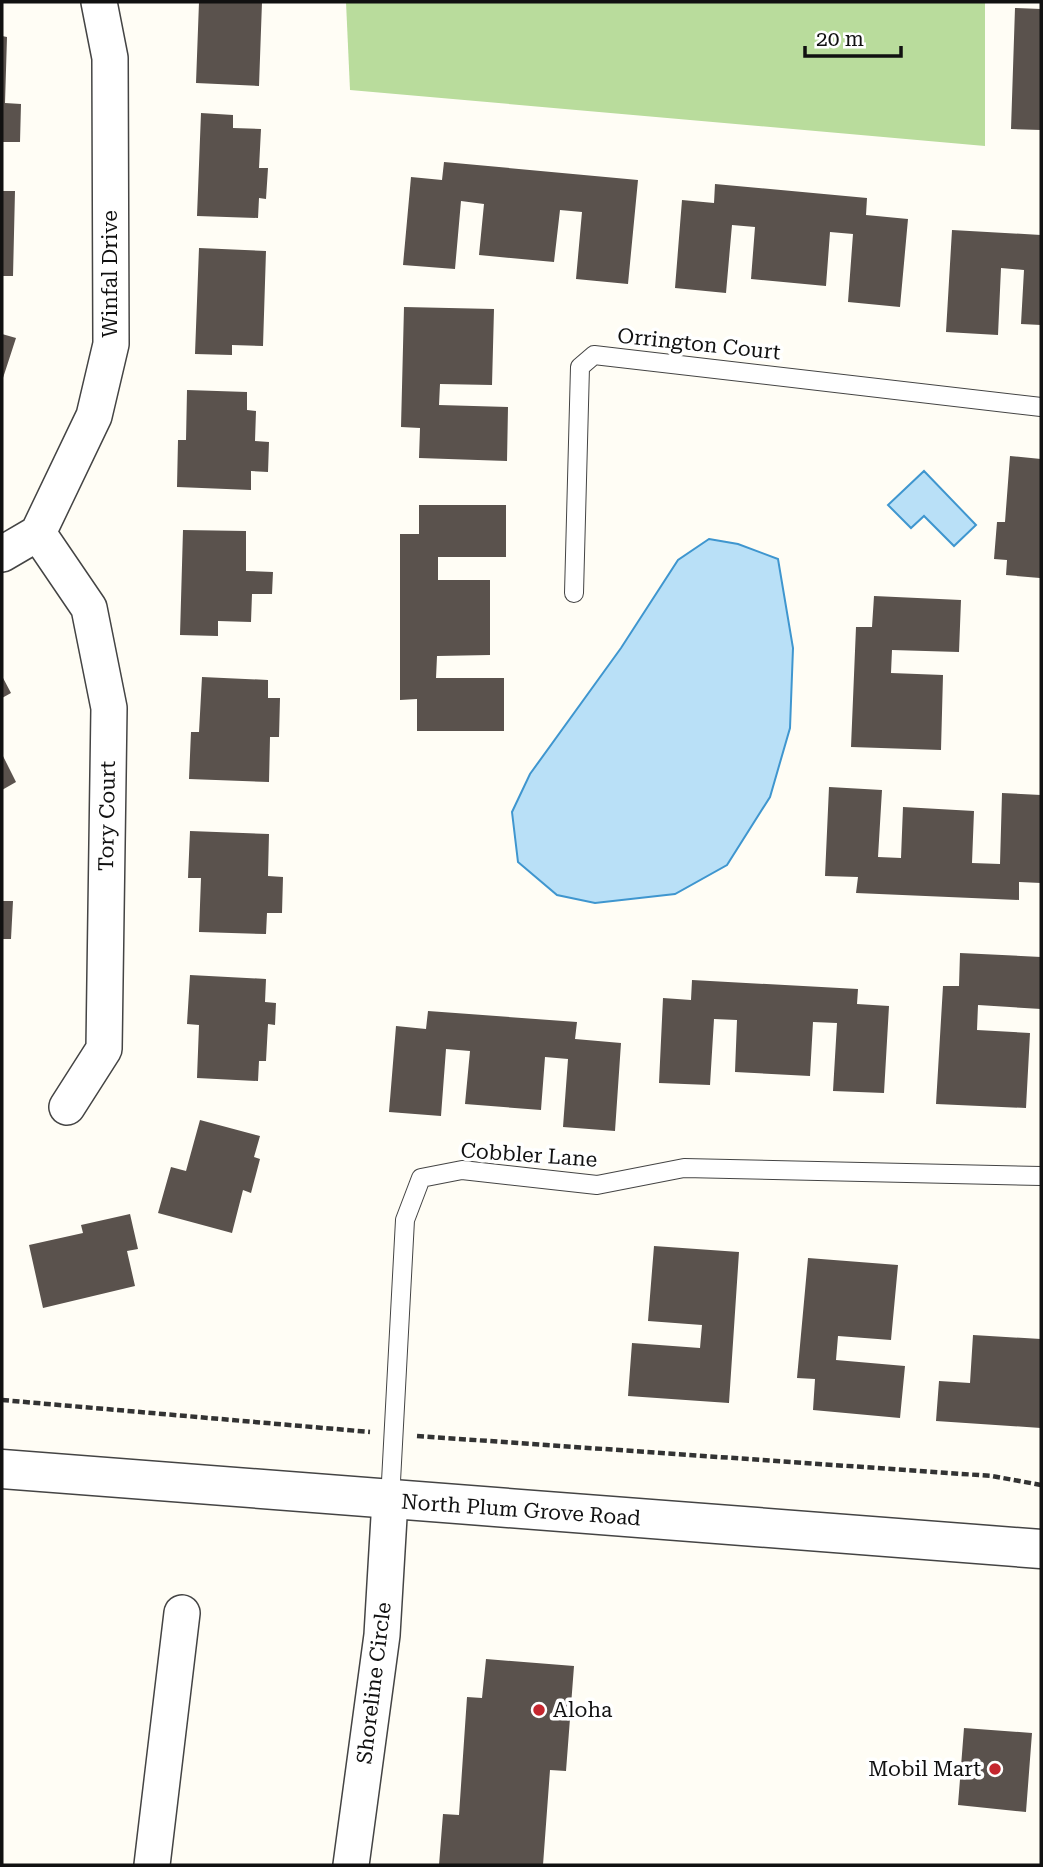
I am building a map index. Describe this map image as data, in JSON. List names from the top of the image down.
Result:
{
  "streets": {
    "street": [
      "Winfal Drive",
      "Tory Court",
      "North Plum Grove Road",
      "Shoreline Circle"
    ],
    "lane": ["Orrington Court", "Cobbler Lane"]
  },
  "crossings": [
    ["Winfal Drive", "Tory Court"],
    ["Cobbler Lane", "North Plum Grove Road"],
    ["Cobbler Lane", "Shoreline Circle"],
    ["North Plum Grove Road", "Shoreline Circle"]
  ],
  "places": ["Aloha", "Mobil Mart"],
  "scale_bar": "20 m"
}
